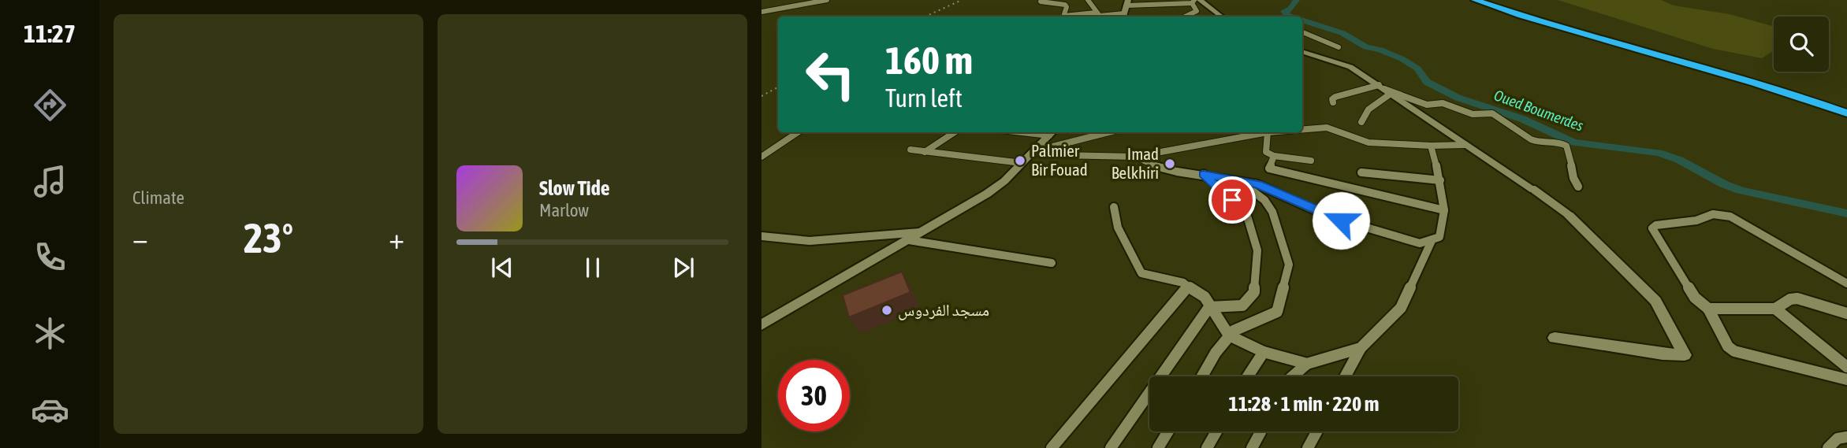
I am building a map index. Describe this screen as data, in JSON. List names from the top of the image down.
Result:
{
  "water": ["Oued Boumerdes"],
  "places": ["Palmier Bir Fouad", "Imad Belkhiri", "مسجد الفردوس"],
  "page": {
    "tabs": "11:27",
    "tile": "Climate",
    "turn": ["160 m", "Turn left"],
    "song": ["Slow Tide", "Marlow"],
    "heat": ["−", "23°", "+"],
    "limit": "30",
    "trip": "11:28 · 1 min · 220 m"
  }
}
